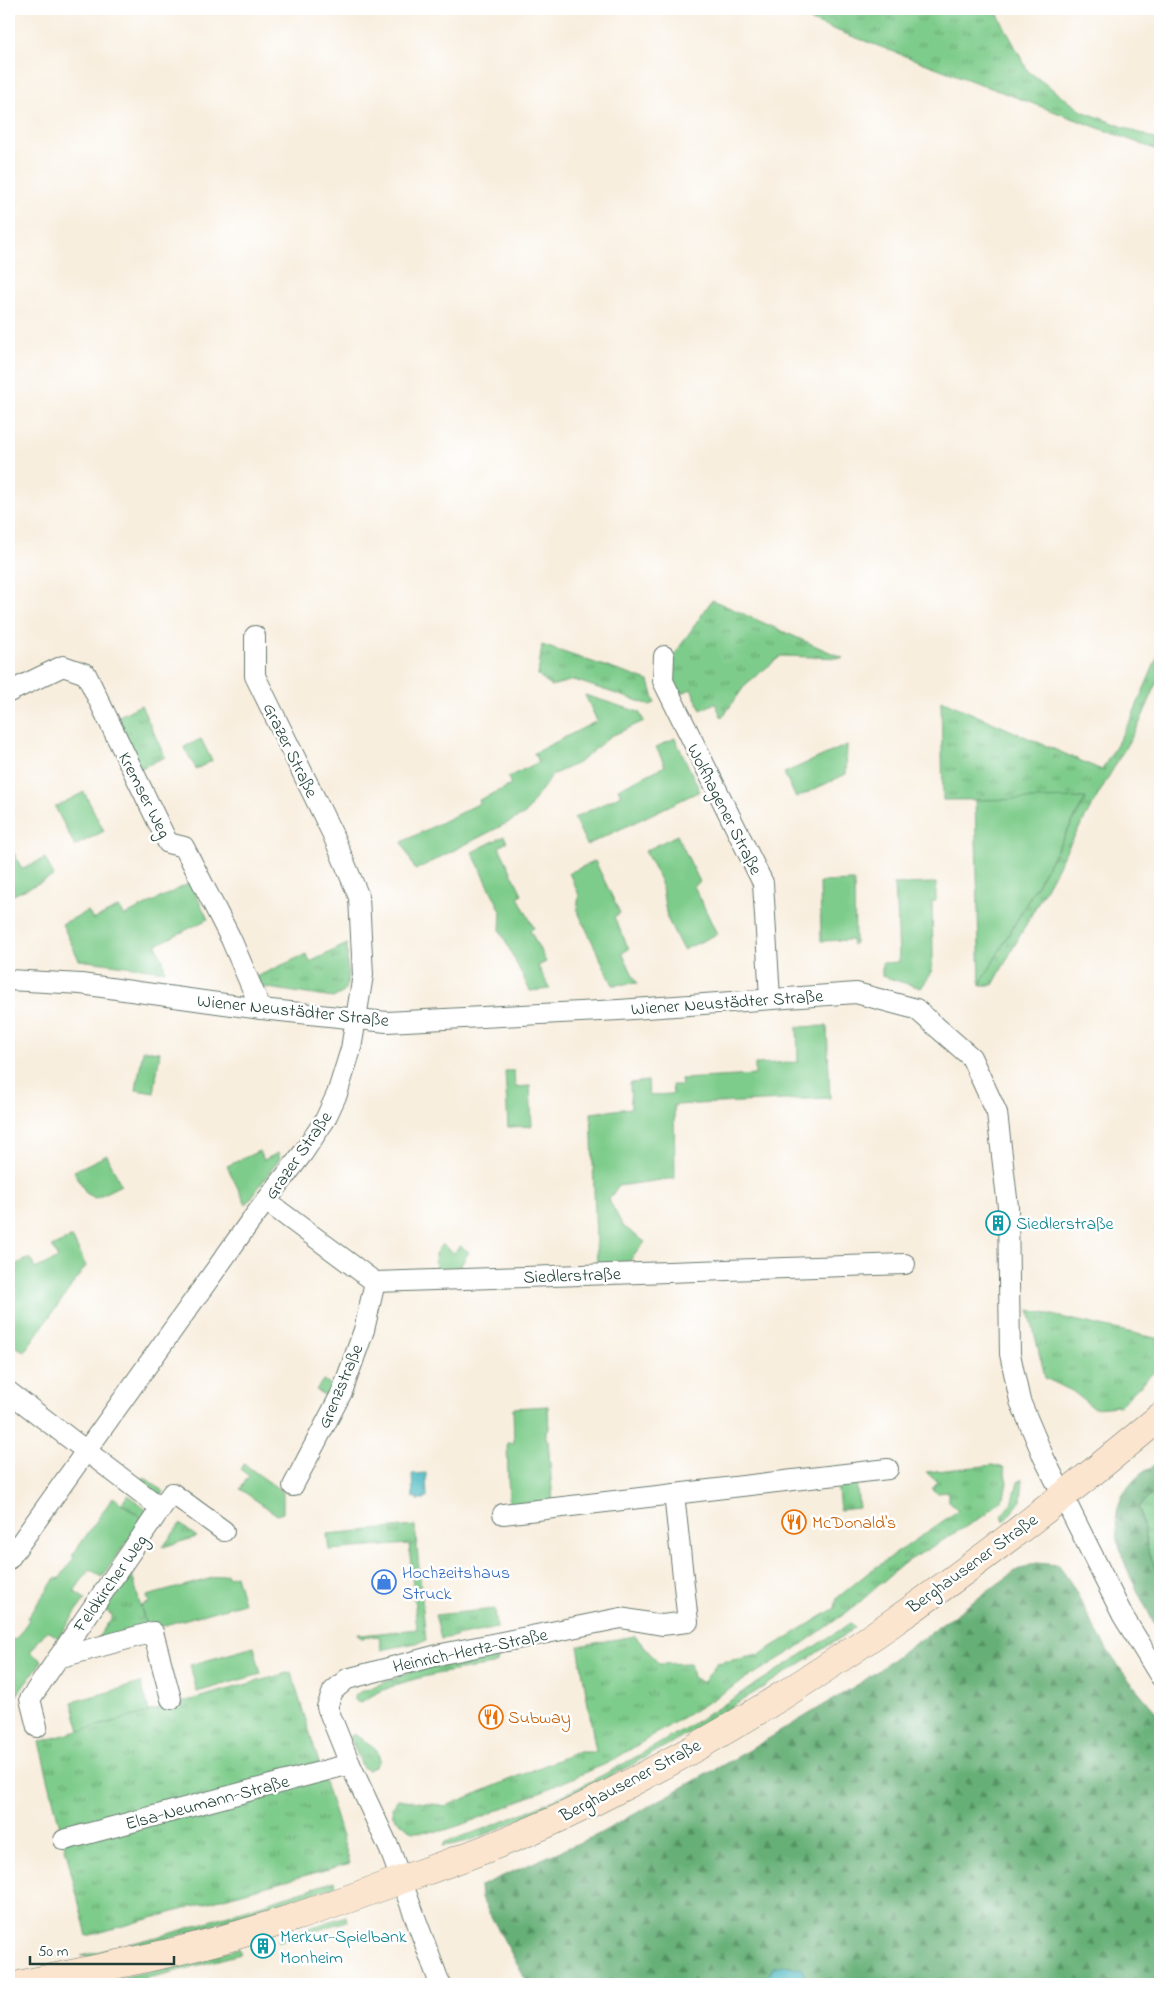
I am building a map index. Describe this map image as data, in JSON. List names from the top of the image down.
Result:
{
  "streets": {
    "street": [
      "Grazer Straße",
      "Kremser Weg",
      "Wolfhagener Straße",
      "Wiener Neustädter Straße",
      "Siedlerstraße",
      "Grenzstraße",
      "Berghausener Straße",
      "Feldkircher Weg",
      "Heinrich-Hertz-Straße",
      "Elsa-Neumann-Straße"
    ]
  },
  "crossings": [
    ["Grazer Straße", "Wiener Neustädter Straße"],
    ["Kremser Weg", "Wiener Neustädter Straße"],
    ["Wolfhagener Straße", "Wiener Neustädter Straße"],
    ["Wiener Neustädter Straße", "Berghausener Straße"],
    ["Siedlerstraße", "Grenzstraße"],
    ["Berghausener Straße", "Heinrich-Hertz-Straße"],
    ["Heinrich-Hertz-Straße", "Elsa-Neumann-Straße"]
  ],
  "places": {
    "building": ["Siedlerstraße", "Merkur-Spielbank Monheim"],
    "restaurant": ["McDonald's", "Subway"],
    "shop": ["Hochzeitshaus Struck"]
  },
  "scale_bar": "50 m"
}
